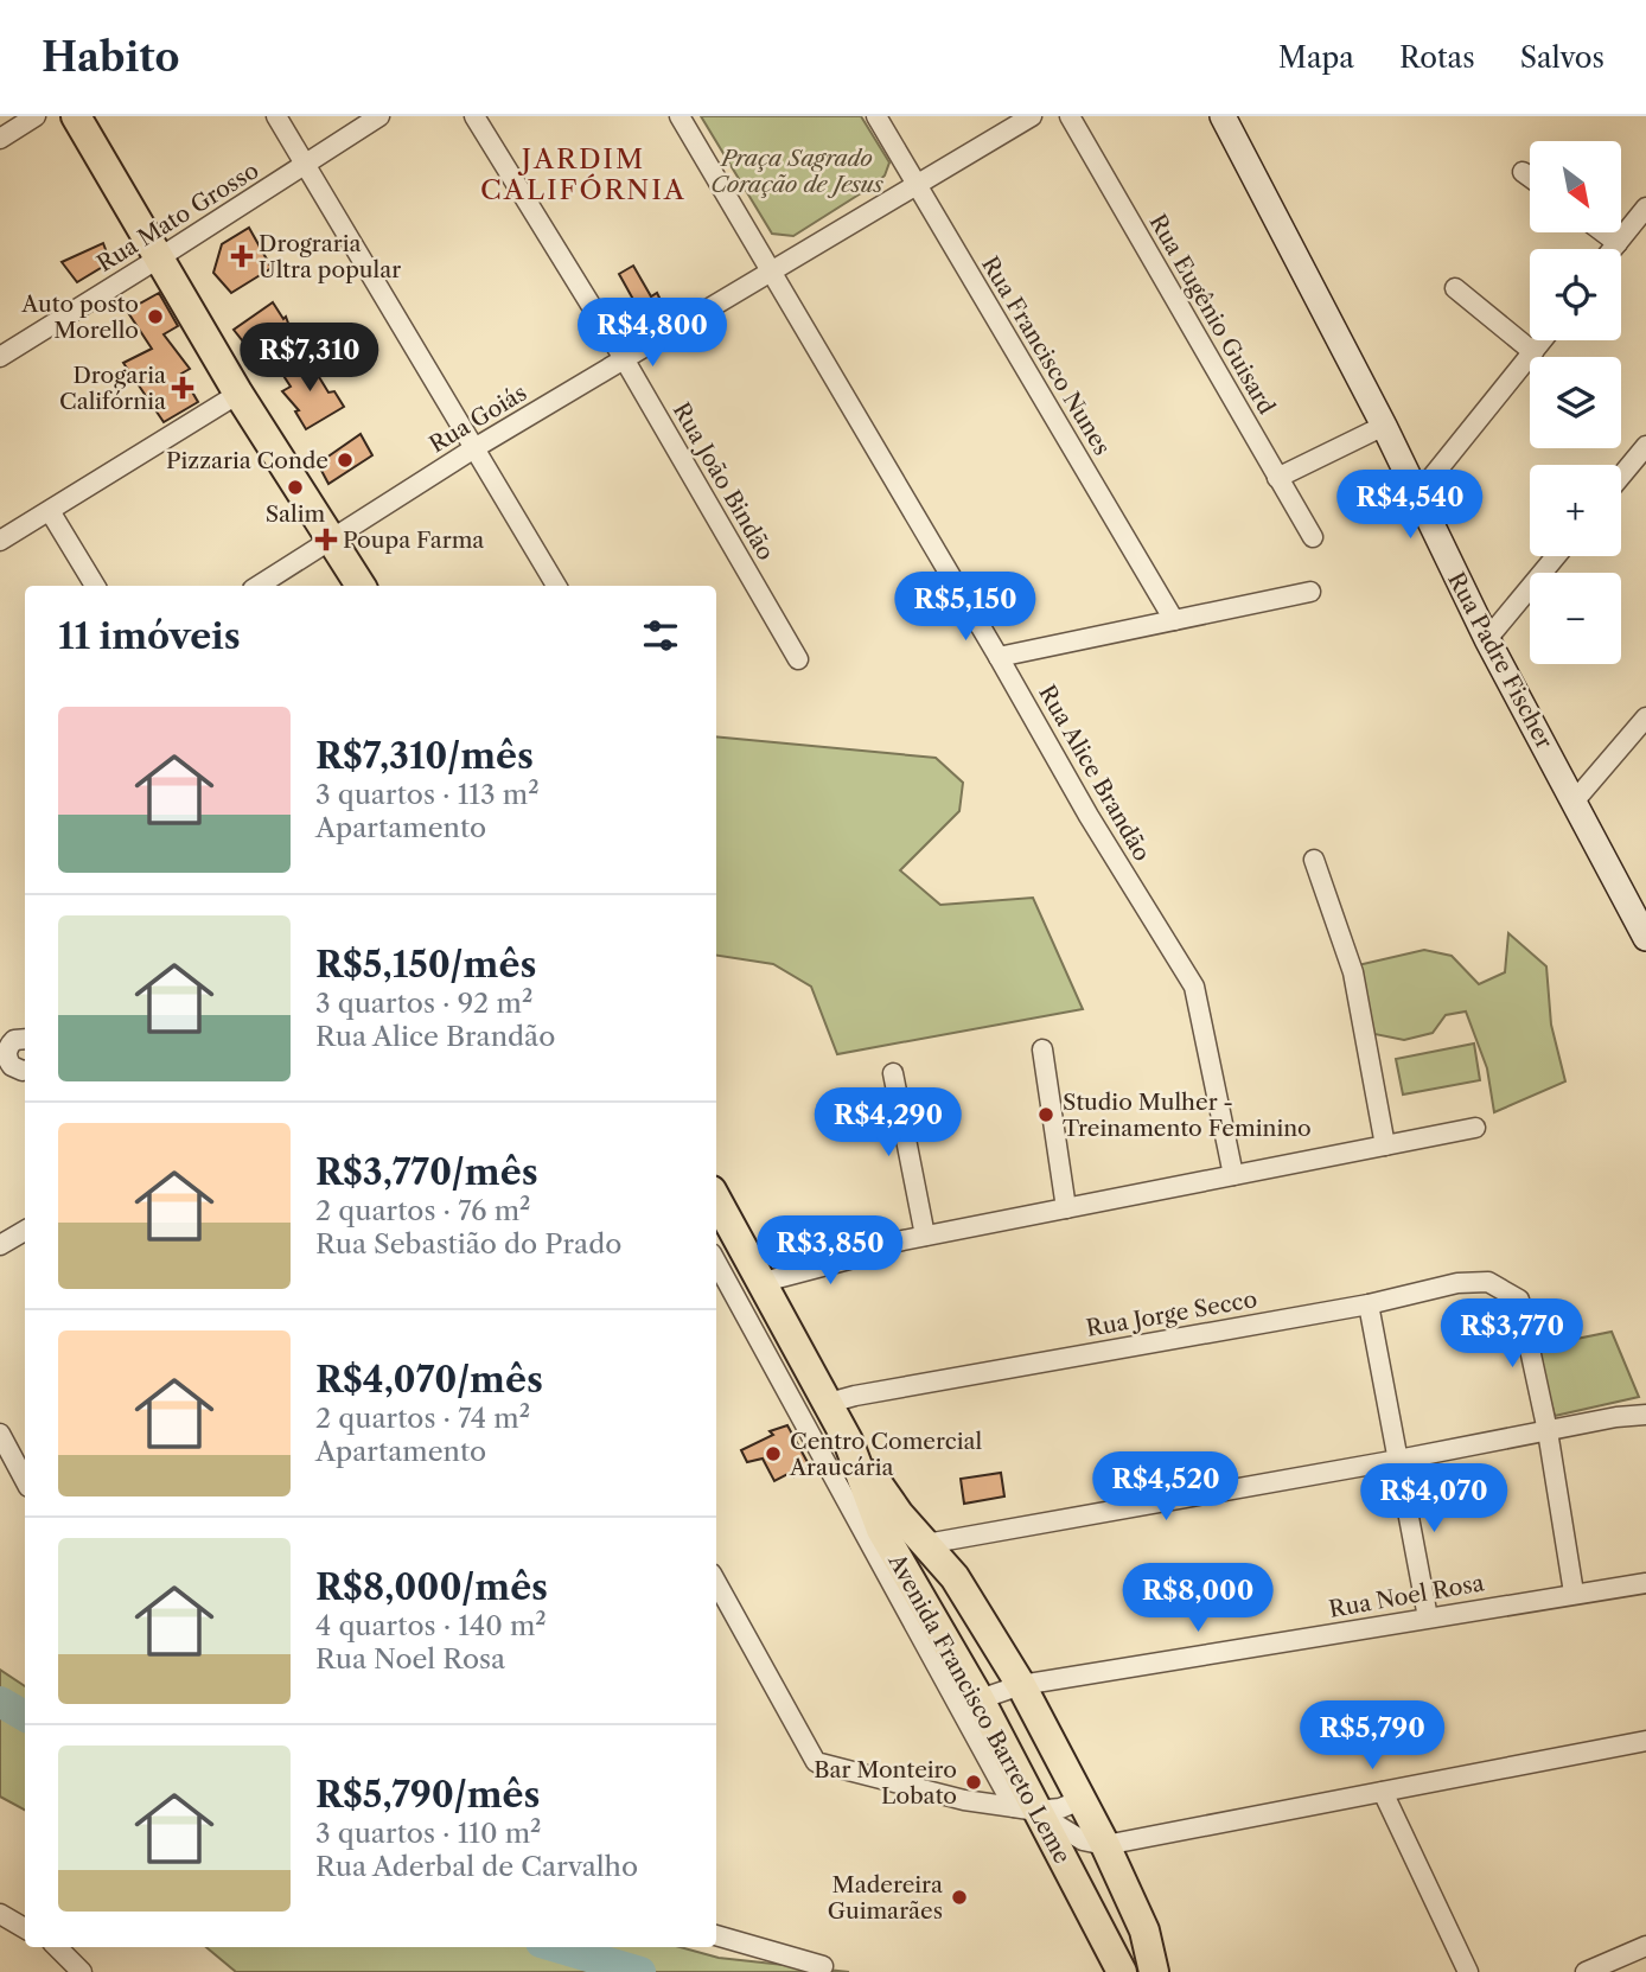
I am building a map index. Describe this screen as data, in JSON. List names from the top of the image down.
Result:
{
  "streets": {
    "main road": ["Rua Padre Fischer", "Avenida Francisco Barreto Leme"],
    "street": [
      "Rua Mato Grosso",
      "Rua Eugênio Guisard",
      "Rua Francisco Nunes",
      "Rua Goiás",
      "Rua João Bindão",
      "Rua Alice Brandão",
      "Rua Jorge Secco",
      "Rua Noel Rosa"
    ]
  },
  "crossings": [
    ["Rua Francisco Nunes", "Rua Goiás"],
    ["Rua Goiás", "Rua João Bindão"],
    ["Rua Goiás", "Rua Alice Brandão"],
    ["Rua Jorge Secco", "Avenida Francisco Barreto Leme"],
    ["Rua Noel Rosa", "Avenida Francisco Barreto Leme"]
  ],
  "districts": ["JARDIM CALIFÓRNIA"],
  "parks": ["Praça Sagrado Coração de Jesus"],
  "places": {
    "health": ["Drograria Ultra popular", "Drogaria Califórnia", "Poupa Farma"],
    "other": [
      "Auto posto Morello",
      "Pizzaria Conde",
      "Salim",
      "Studio Mulher - Treinamento Feminino",
      "Centro Comercial Araucária",
      "Bar Monteiro Lobato",
      "Madereira Guimarães"
    ]
  },
  "north": "bottom right",
  "page": {
    "header": "Habito",
    "nav": ["Mapa", "Rotas", "Salvos"],
    "map_buttons": ["+", "−"],
    "price": [
      "R$4,800",
      "R$7,310",
      "R$4,540",
      "R$5,150",
      "R$4,290",
      "R$3,850",
      "R$3,770",
      "R$4,520",
      "R$4,070",
      "R$8,000",
      "R$5,790"
    ],
    "heading": "11 imóveis",
    "list": [
      {
        "name": "R$7,310/mês",
        "note": "3 quartos · 113 m² · Apartamento"
      },
      {
        "name": "R$5,150/mês",
        "note": "3 quartos · 92 m² · Rua Alice Brandão"
      },
      {
        "name": "R$3,770/mês",
        "note": "2 quartos · 76 m² · Rua Sebastião do Prado"
      },
      {
        "name": "R$4,070/mês",
        "note": "2 quartos · 74 m² · Apartamento"
      },
      {
        "name": "R$8,000/mês",
        "note": "4 quartos · 140 m² · Rua Noel Rosa"
      },
      {
        "name": "R$5,790/mês",
        "note": "3 quartos · 110 m² · Rua Aderbal de Carvalho"
      }
    ]
  }
}
